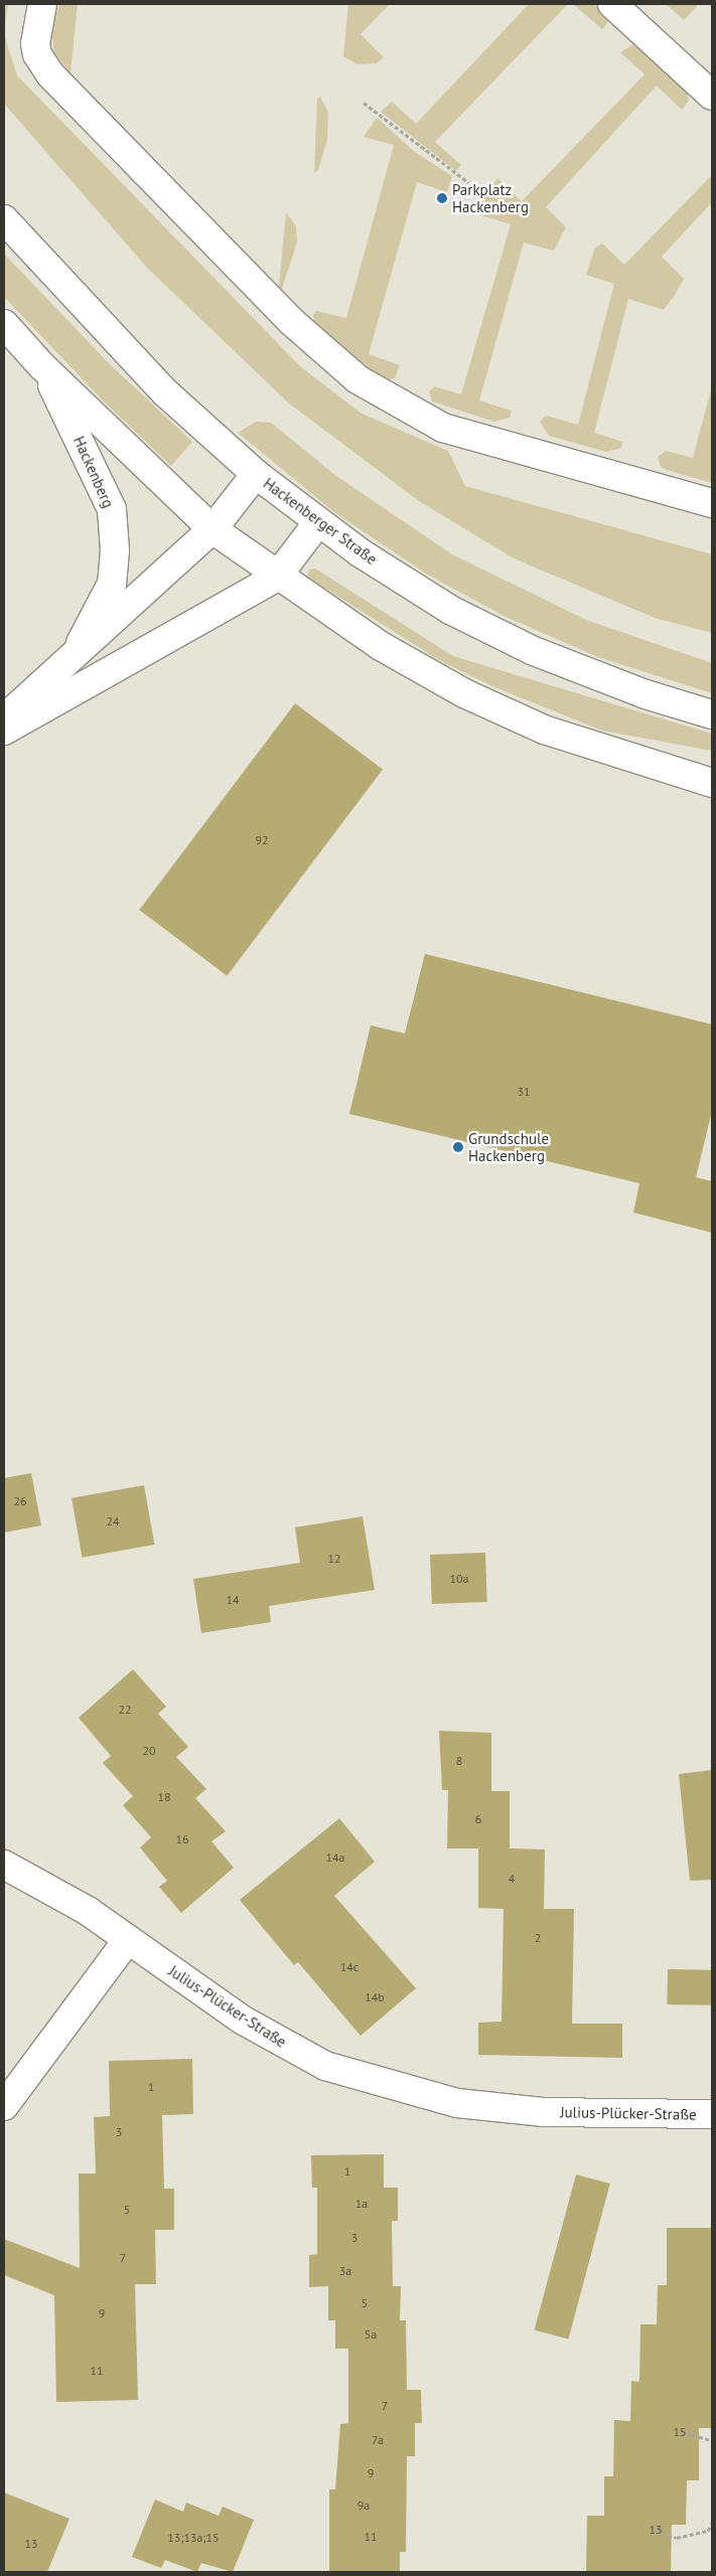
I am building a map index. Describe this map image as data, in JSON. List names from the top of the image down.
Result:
{
  "streets": {
    "street": ["Hackenberg", "Hackenberger Straße", "Julius-Plücker-Straße"]
  },
  "crossings": [
    ["Hackenberg", "Hackenberger Straße"]
  ],
  "places": ["Parkplatz Hackenberg", "Grundschule Hackenberg"],
  "house_numbers": [
    "92",
    "31",
    "26",
    "24",
    "12",
    "10a",
    "14",
    "22",
    "20",
    "8",
    "18",
    "6",
    "16",
    "14a",
    "4",
    "2",
    "14c",
    "14b",
    "1",
    "3",
    "1",
    "1a",
    "5",
    "3",
    "7",
    "3a",
    "5",
    "9",
    "5a",
    "11",
    "7",
    "15",
    "7a",
    "9",
    "9a",
    "13",
    "11",
    "13;13a;15",
    "13"
  ]
}
